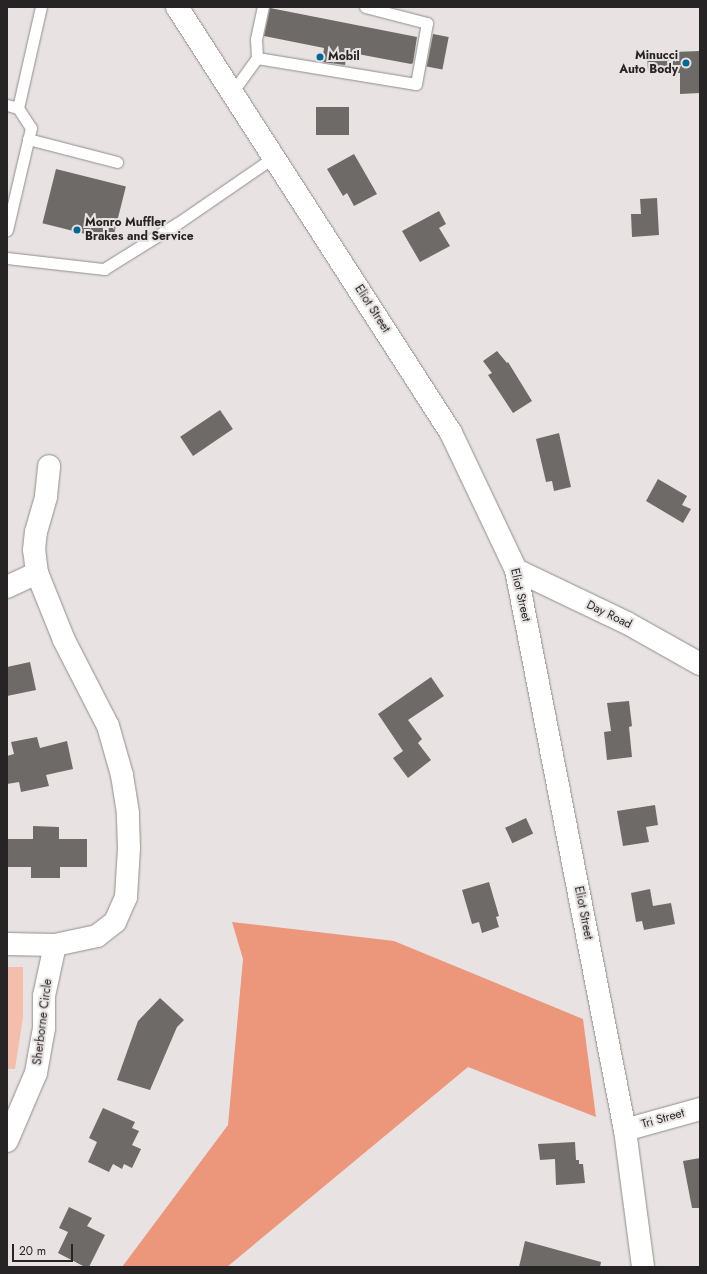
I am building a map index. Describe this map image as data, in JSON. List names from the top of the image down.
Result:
{
  "streets": {
    "street": [
      "Eliot Street",
      "Day Road",
      "Sherborne Circle",
      "Tri Street"
    ]
  },
  "crossings": [
    ["Eliot Street", "Day Road"],
    ["Eliot Street", "Tri Street"]
  ],
  "places": ["Mobil", "Minucci Auto Body", "Monro Muffler Brakes and Service"],
  "scale_bar": "20 m"
}
